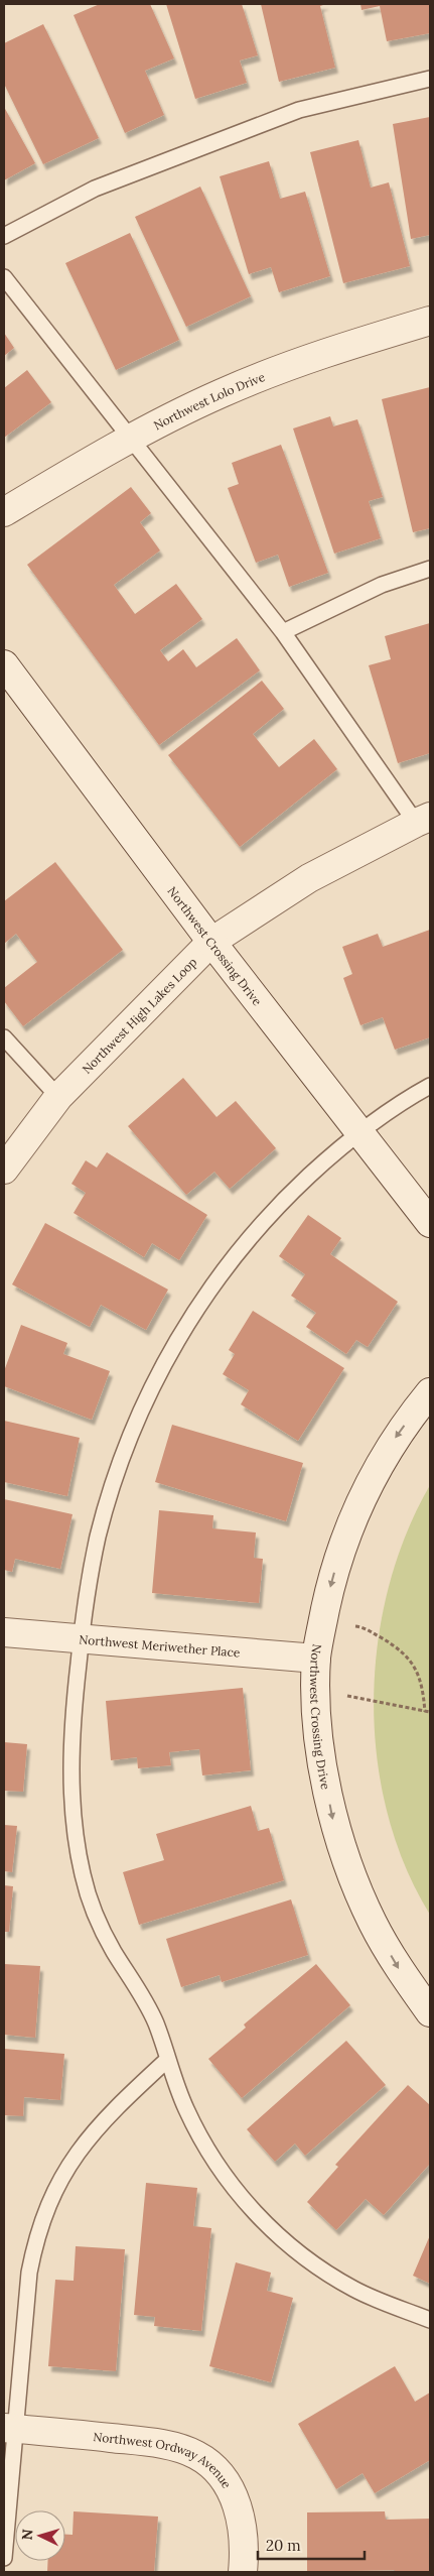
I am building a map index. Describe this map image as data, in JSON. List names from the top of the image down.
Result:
{
  "streets": {
    "street": [
      "Northwest Lolo Drive",
      "Northwest Crossing Drive",
      "Northwest High Lakes Loop",
      "Northwest Meriwether Place",
      "Northwest Ordway Avenue"
    ]
  },
  "crossings": [
    ["Northwest Crossing Drive", "Northwest High Lakes Loop"],
    ["Northwest Crossing Drive", "Northwest Meriwether Place"]
  ],
  "one_way": ["Northwest Crossing Drive"],
  "scale_bar": "20 m",
  "north": "left"
}
